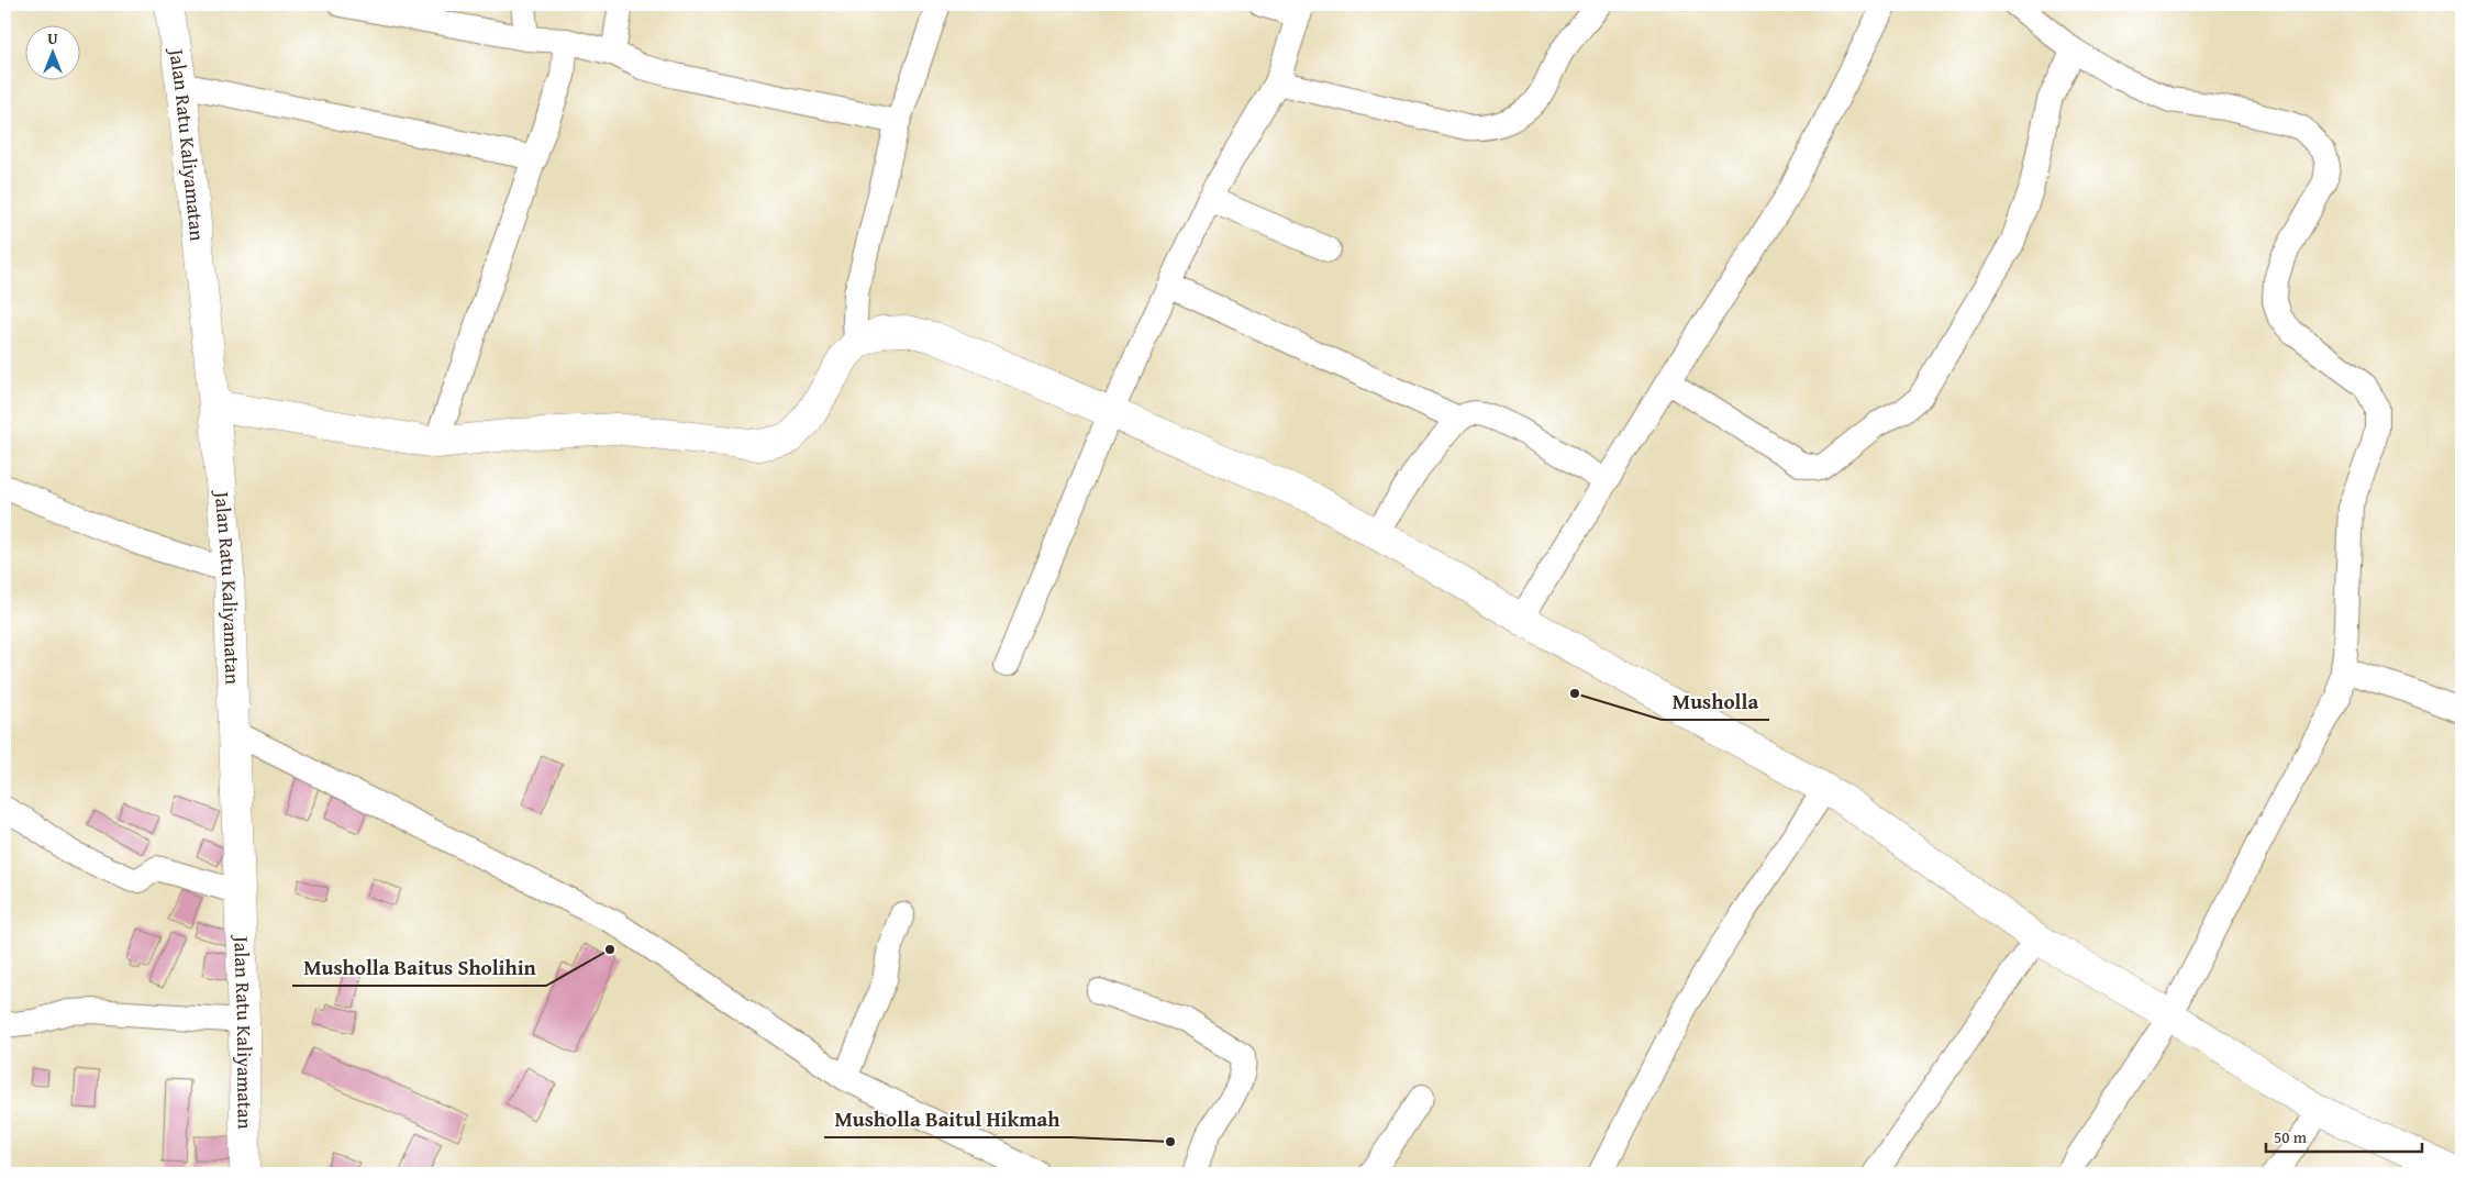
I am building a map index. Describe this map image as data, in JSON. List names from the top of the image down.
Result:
{
  "streets": {
    "street": ["Jalan Ratu Kaliyamatan"]
  },
  "places": ["Musholla", "Musholla Baitus Sholihin", "Musholla Baitul Hikmah"],
  "scale_bar": "50 m",
  "north": "top"
}
